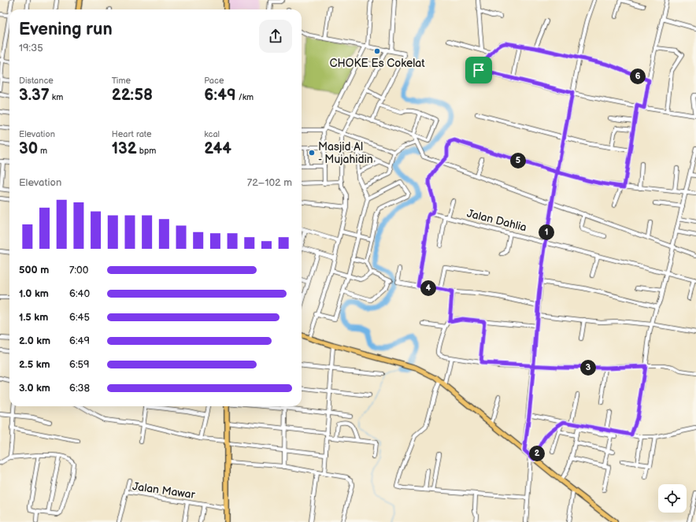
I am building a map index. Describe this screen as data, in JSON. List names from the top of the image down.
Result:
{
  "streets": {
    "street": ["Jalan Dahlia", "Jalan Mawar"]
  },
  "places": ["CHOKE Es Cokelat", "Masjid Al - Mujahidin"],
  "page": {
    "heading": ["Evening run", "19:35"],
    "stats": [
      ["Distance", "3.37 km"],
      ["Time", "22:58"],
      ["Pace", "6:49 /km"],
      ["Elevation", "30 m"],
      ["Heart rate", "132 bpm"],
      ["kcal", "244"]
    ],
    "pins": [
      "6",
      "5",
      "1",
      "4",
      "3",
      "2"
    ],
    "chart": ["Elevation", "72–102 m"],
    "list": [
      {
        "name": "500 m",
        "note": "7:00"
      },
      {
        "name": "1.0 km",
        "note": "6:40"
      },
      {
        "name": "1.5 km",
        "note": "6:45"
      },
      {
        "name": "2.0 km",
        "note": "6:49"
      },
      {
        "name": "2.5 km",
        "note": "6:59"
      },
      {
        "name": "3.0 km",
        "note": "6:38"
      }
    ]
  }
}
